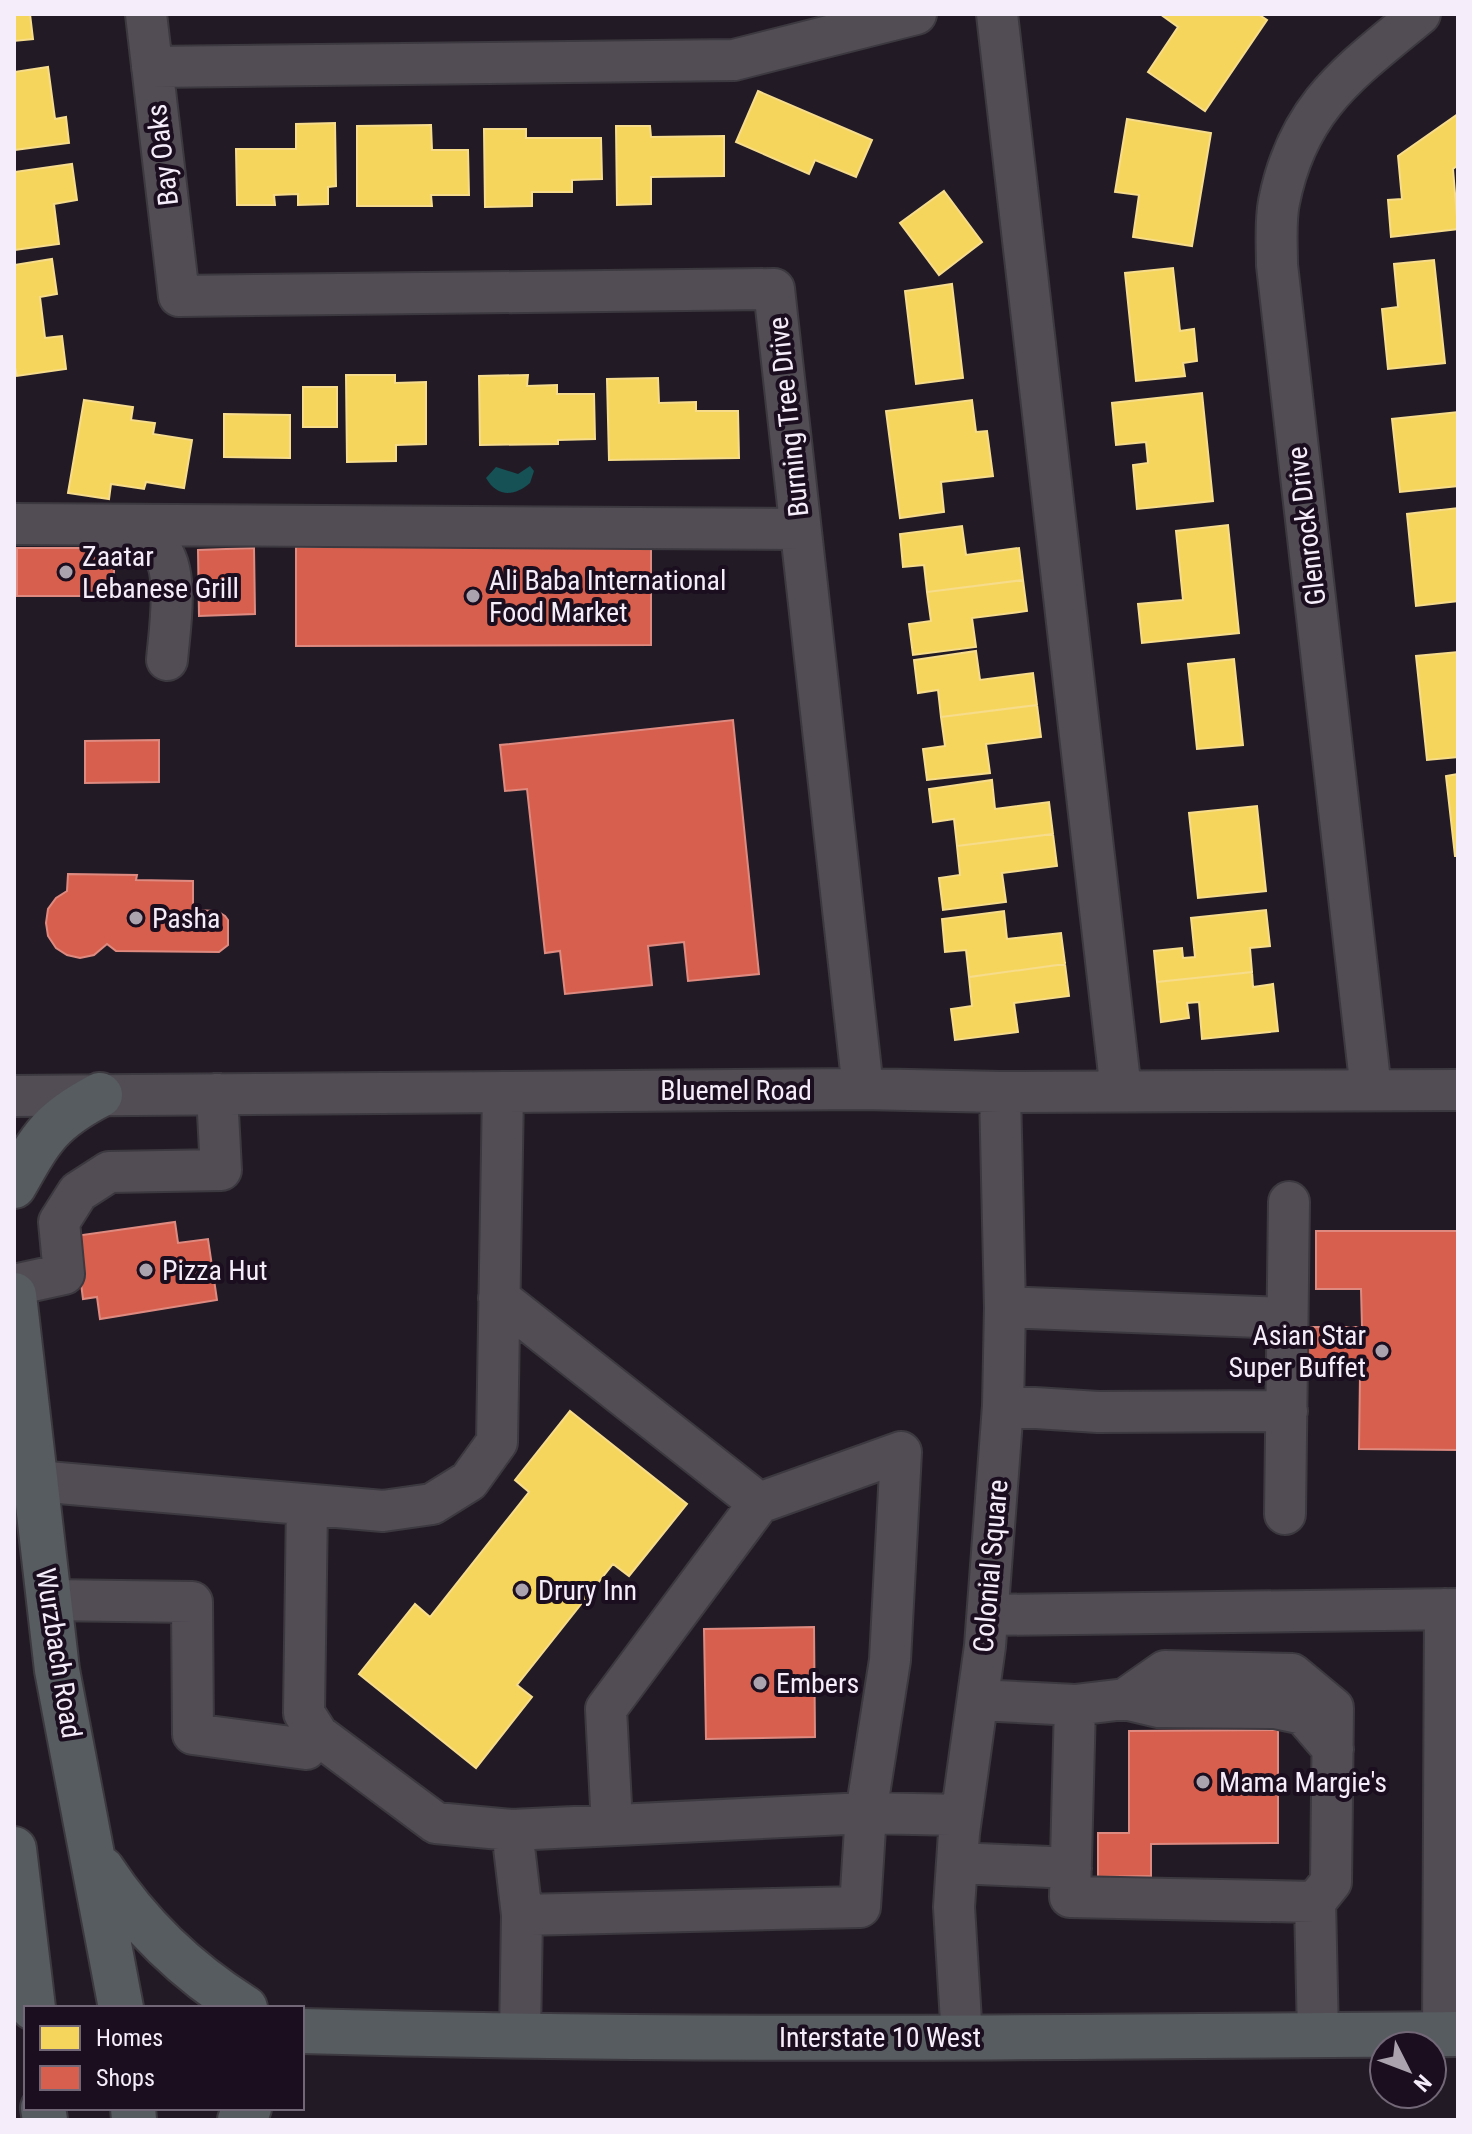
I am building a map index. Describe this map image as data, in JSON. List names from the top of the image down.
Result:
{
  "streets": {
    "main road": ["Wurzbach Road", "Interstate 10 West"],
    "street": [
      "Bay Oaks",
      "Burning Tree Drive",
      "Glenrock Drive",
      "Bluemel Road",
      "Colonial Square"
    ]
  },
  "crossings": [
    ["Bay Oaks", "Burning Tree Drive"],
    ["Burning Tree Drive", "Bluemel Road"],
    ["Glenrock Drive", "Bluemel Road"],
    ["Bluemel Road", "Colonial Square"],
    ["Colonial Square", "Interstate 10 West"]
  ],
  "places": [
    "Zaatar Lebanese Grill",
    "Ali Baba International Food Market",
    "Pasha",
    "Pizza Hut",
    "Asian Star Super Buffet",
    "Drury Inn",
    "Embers",
    "Mama Margie's"
  ],
  "legend": ["Homes", "Shops"],
  "north": "bottom right"
}
